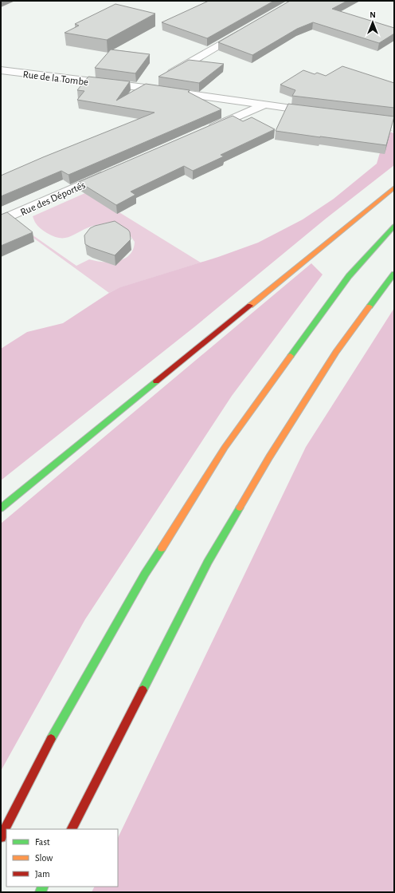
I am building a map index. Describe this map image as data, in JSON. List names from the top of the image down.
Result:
{
  "streets": {
    "street": ["Rue de la Tombe", "Rue des Déportés"]
  },
  "legend": ["Fast", "Slow", "Jam"],
  "north": "top"
}
